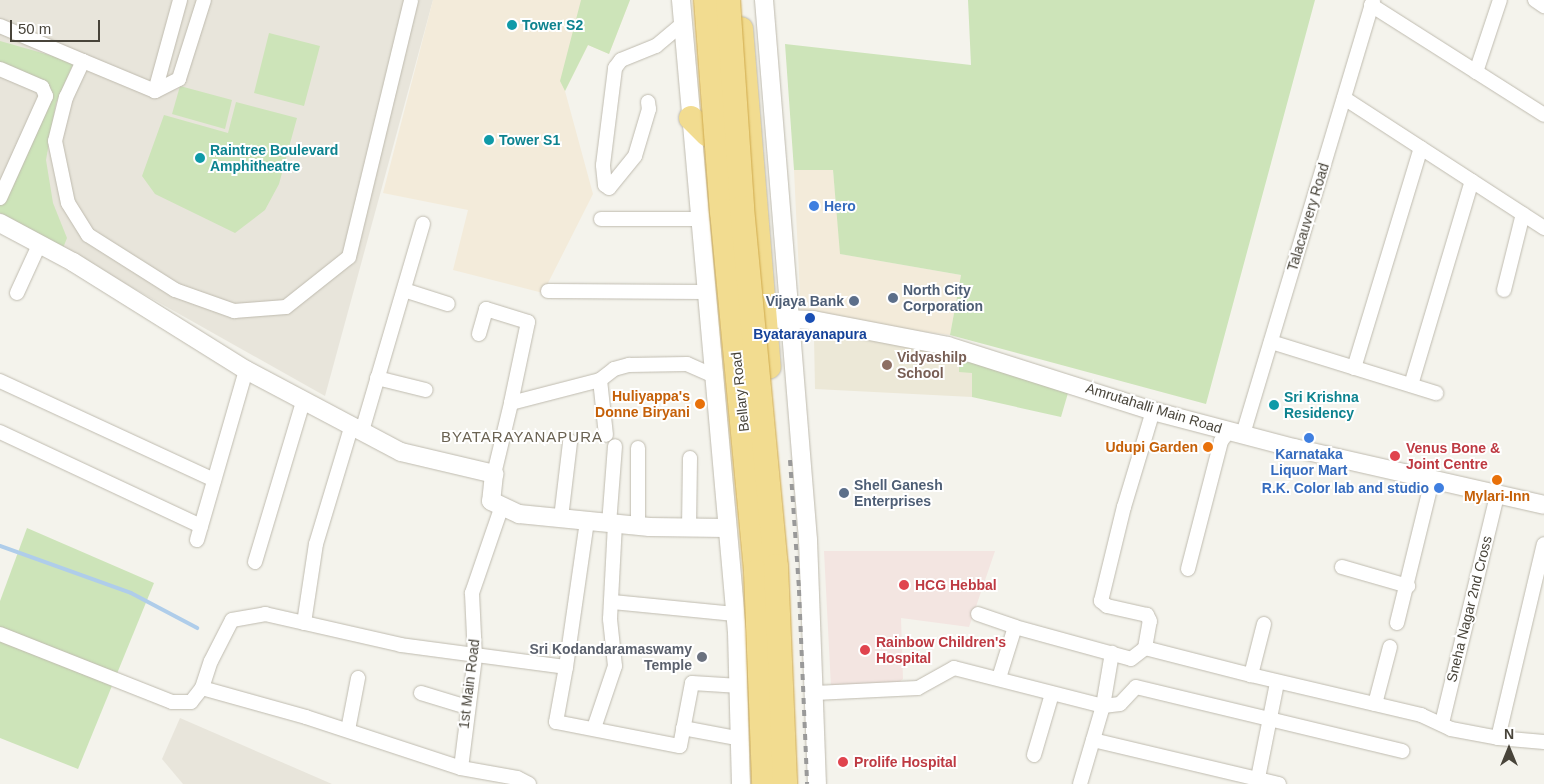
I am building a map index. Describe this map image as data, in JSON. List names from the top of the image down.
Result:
{
  "streets": {
    "highway": ["Bellary Road"],
    "street": [
      "Talacauvery Road",
      "Amrutahalli Main Road",
      "Sneha Nagar 2nd Cross",
      "1st Main Road"
    ]
  },
  "crossings": [
    ["Talacauvery Road", "Amrutahalli Main Road"],
    ["Bellary Road", "Amrutahalli Main Road"],
    ["Amrutahalli Main Road", "Sneha Nagar 2nd Cross"]
  ],
  "districts": ["BYATARAYANAPURA"],
  "places": [
    "Tower S2",
    "Tower S1",
    "Raintree Boulevard Amphitheatre",
    "Hero",
    "North City Corporation",
    "Vijaya Bank",
    "Byatarayanapura",
    "Vidyashilp School",
    "Huliyappa's Donne Biryani",
    "Sri Krishna Residency",
    "Karnataka Liquor Mart",
    "Udupi Garden",
    "Venus Bone & Joint Centre",
    "Mylari-Inn",
    "R.K. Color lab and studio",
    "Shell Ganesh Enterprises",
    "HCG Hebbal",
    "Rainbow Children's Hospital",
    "Sri Kodandaramaswamy Temple",
    "Prolife Hospital"
  ],
  "scale_bar": "50 m",
  "north": "top"
}
